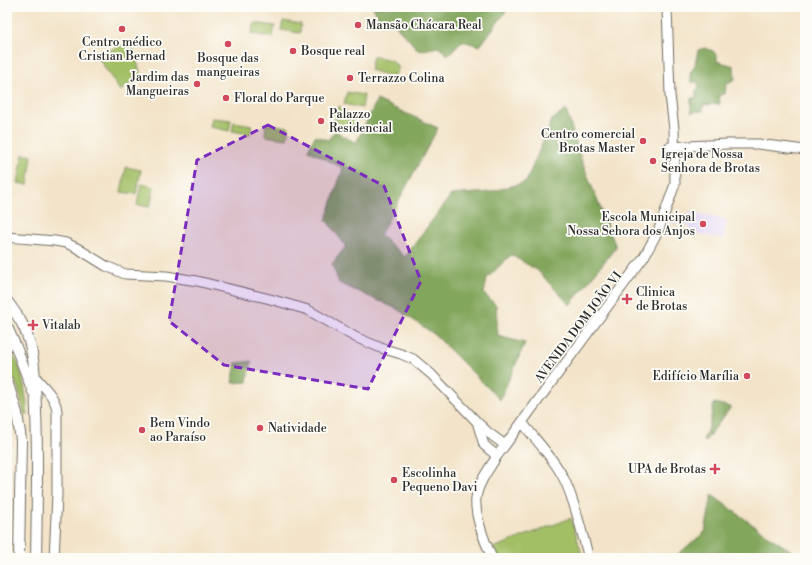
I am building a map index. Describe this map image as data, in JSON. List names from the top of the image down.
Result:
{
  "streets": {
    "main road": ["AVENIDA DOM JOÃO VI"]
  },
  "places": {
    "other": [
      "Mansão Chácara Real",
      "Centro médico Cristian Bernad",
      "Bosque das mangueiras",
      "Bosque real",
      "Terrazzo Colina",
      "Jardim das Mangueiras",
      "Floral do Parque",
      "Palazzo Residencial",
      "Centro comercial Brotas Master",
      "Igreja de Nossa Senhora de Brotas",
      "Escola Municipal Nossa Sehora dos Anjos",
      "Edifício Marília",
      "Natividade",
      "Bem Vindo ao Paraíso",
      "Escolinha Pequeno Davi"
    ],
    "health": ["Clinica de Brotas", "Vitalab", "UPA de Brotas"]
  }
}
